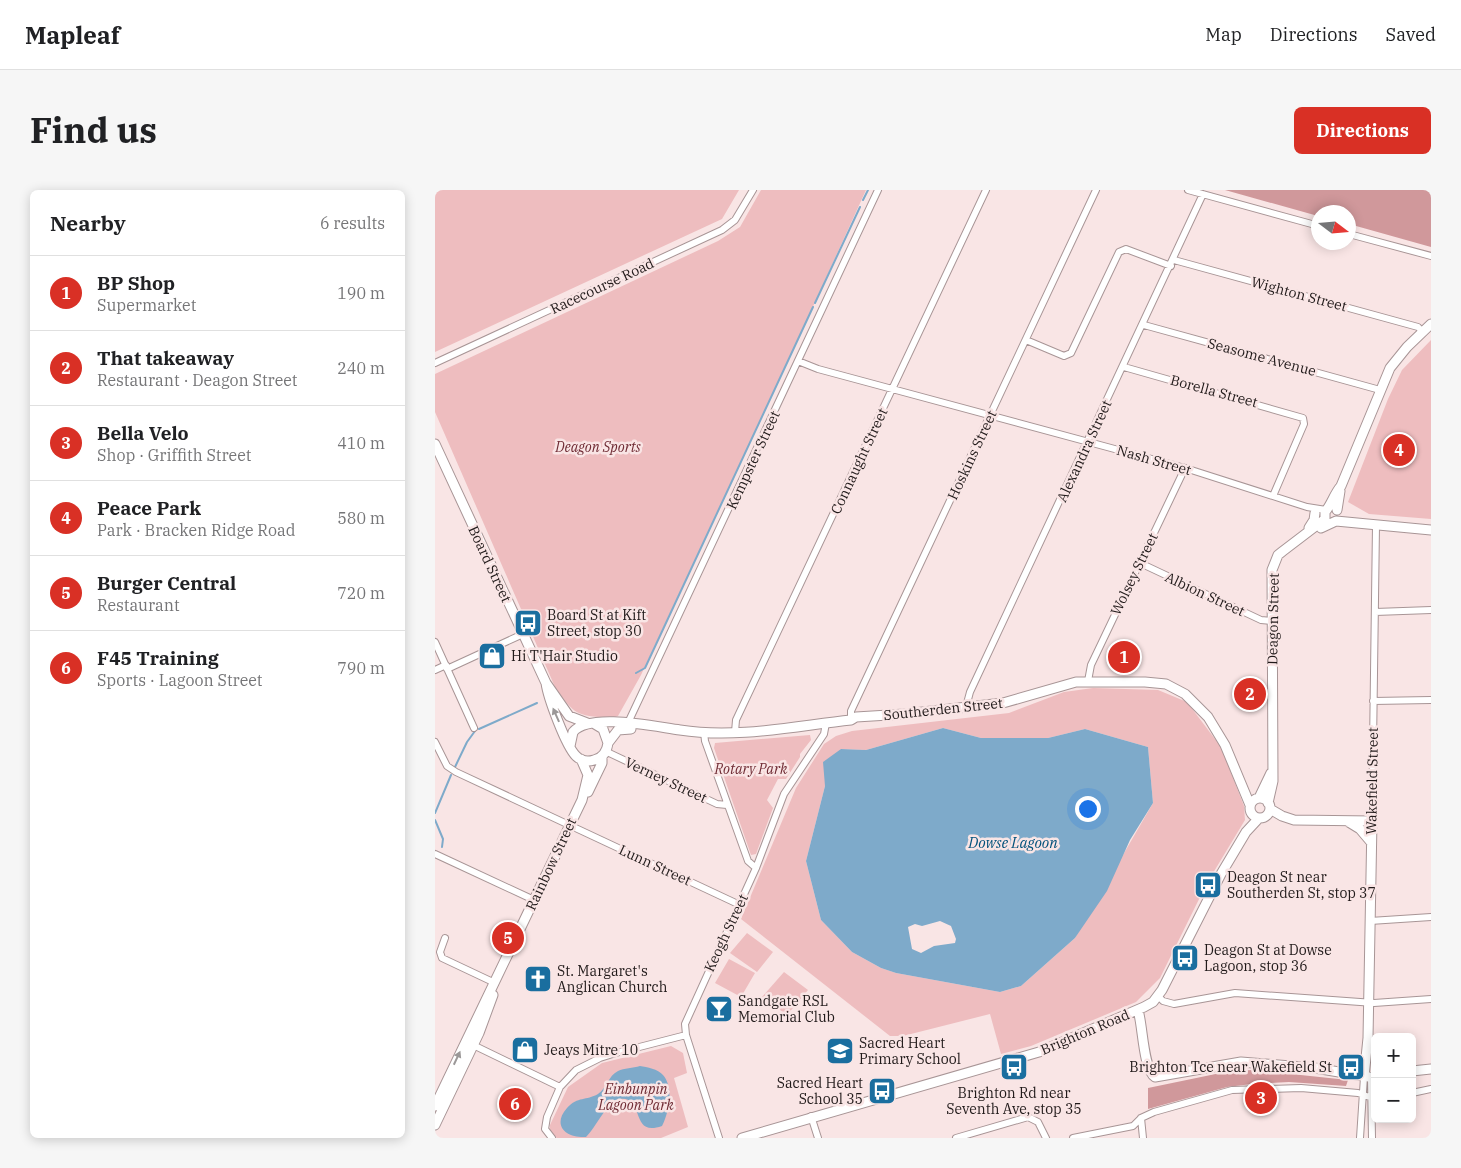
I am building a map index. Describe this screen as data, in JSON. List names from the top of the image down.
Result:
{
  "streets": {
    "main road": [
      "Board Street",
      "Deagon Street",
      "Southerden Street",
      "Wakefield Street",
      "Rainbow Street",
      "Brighton Road"
    ],
    "street": [
      "Racecourse Road",
      "Wighton Street",
      "Seasome Avenue",
      "Borella Street",
      "Alexandra Street",
      "Hoskins Street",
      "Kempster Street",
      "Nash Street",
      "Connaught Street",
      "Wolsey Street",
      "Albion Street",
      "Verney Street",
      "Lunn Street",
      "Keogh Street"
    ]
  },
  "crossings": [
    ["Wighton Street", "Alexandra Street"],
    ["Wighton Street", "Hoskins Street"],
    ["Seasome Avenue", "Alexandra Street"],
    ["Borella Street", "Alexandra Street"],
    ["Borella Street", "Nash Street"],
    ["Alexandra Street", "Nash Street"],
    ["Alexandra Street", "Southerden Street"],
    ["Hoskins Street", "Nash Street"],
    ["Hoskins Street", "Southerden Street"],
    ["Kempster Street", "Nash Street"],
    ["Kempster Street", "Southerden Street"],
    ["Nash Street", "Connaught Street"],
    ["Nash Street", "Wolsey Street"],
    ["Nash Street", "Deagon Street"],
    ["Connaught Street", "Southerden Street"],
    ["Board Street", "Southerden Street"],
    ["Board Street", "Verney Street"],
    ["Board Street", "Rainbow Street"],
    ["Wolsey Street", "Albion Street"],
    ["Wolsey Street", "Southerden Street"],
    ["Albion Street", "Deagon Street"],
    ["Deagon Street", "Southerden Street"],
    ["Southerden Street", "Verney Street"],
    ["Southerden Street", "Rainbow Street"],
    ["Verney Street", "Rainbow Street"],
    ["Rainbow Street", "Lunn Street"],
    ["Lunn Street", "Keogh Street"]
  ],
  "water": ["Dowse Lagoon"],
  "parks": ["Deagon Sports", "Rotary Park", "Einbunpin Lagoon Park"],
  "places": {
    "bus stop": [
      "Board St at Kift Street, stop 30",
      "Deagon St near Southerden St, stop 37",
      "Deagon St at Dowse Lagoon, stop 36",
      "Brighton Rd near Seventh Ave, stop 35",
      "Brighton Tce near Wakefield St",
      "Sacred Heart School 35"
    ],
    "shop": ["Hi T'Hair Studio", "Jeays Mitre 10"],
    "church": ["St. Margaret's Anglican Church"],
    "bar": ["Sandgate RSL Memorial Club"],
    "school or university": ["Sacred Heart Primary School"]
  },
  "north": "right",
  "page": {
    "header": "Mapleaf",
    "nav": ["Map", "Directions", "Saved"],
    "title": "Find us",
    "buttons": "Directions",
    "heading": ["Nearby", "6 results"],
    "list": [
      {
        "mark": "1",
        "name": "BP Shop",
        "note": "Supermarket",
        "value": "190 m"
      },
      {
        "mark": "2",
        "name": "That takeaway",
        "note": "Restaurant · Deagon Street",
        "value": "240 m"
      },
      {
        "mark": "3",
        "name": "Bella Velo",
        "note": "Shop · Griffith Street",
        "value": "410 m"
      },
      {
        "mark": "4",
        "name": "Peace Park",
        "note": "Park · Bracken Ridge Road",
        "value": "580 m"
      },
      {
        "mark": "5",
        "name": "Burger Central",
        "note": "Restaurant",
        "value": "720 m"
      },
      {
        "mark": "6",
        "name": "F45 Training",
        "note": "Sports · Lagoon Street",
        "value": "790 m"
      }
    ],
    "pins": [
      "4",
      "1",
      "2",
      "5",
      "3",
      "6"
    ],
    "map_buttons": ["+", "−"]
  }
}
